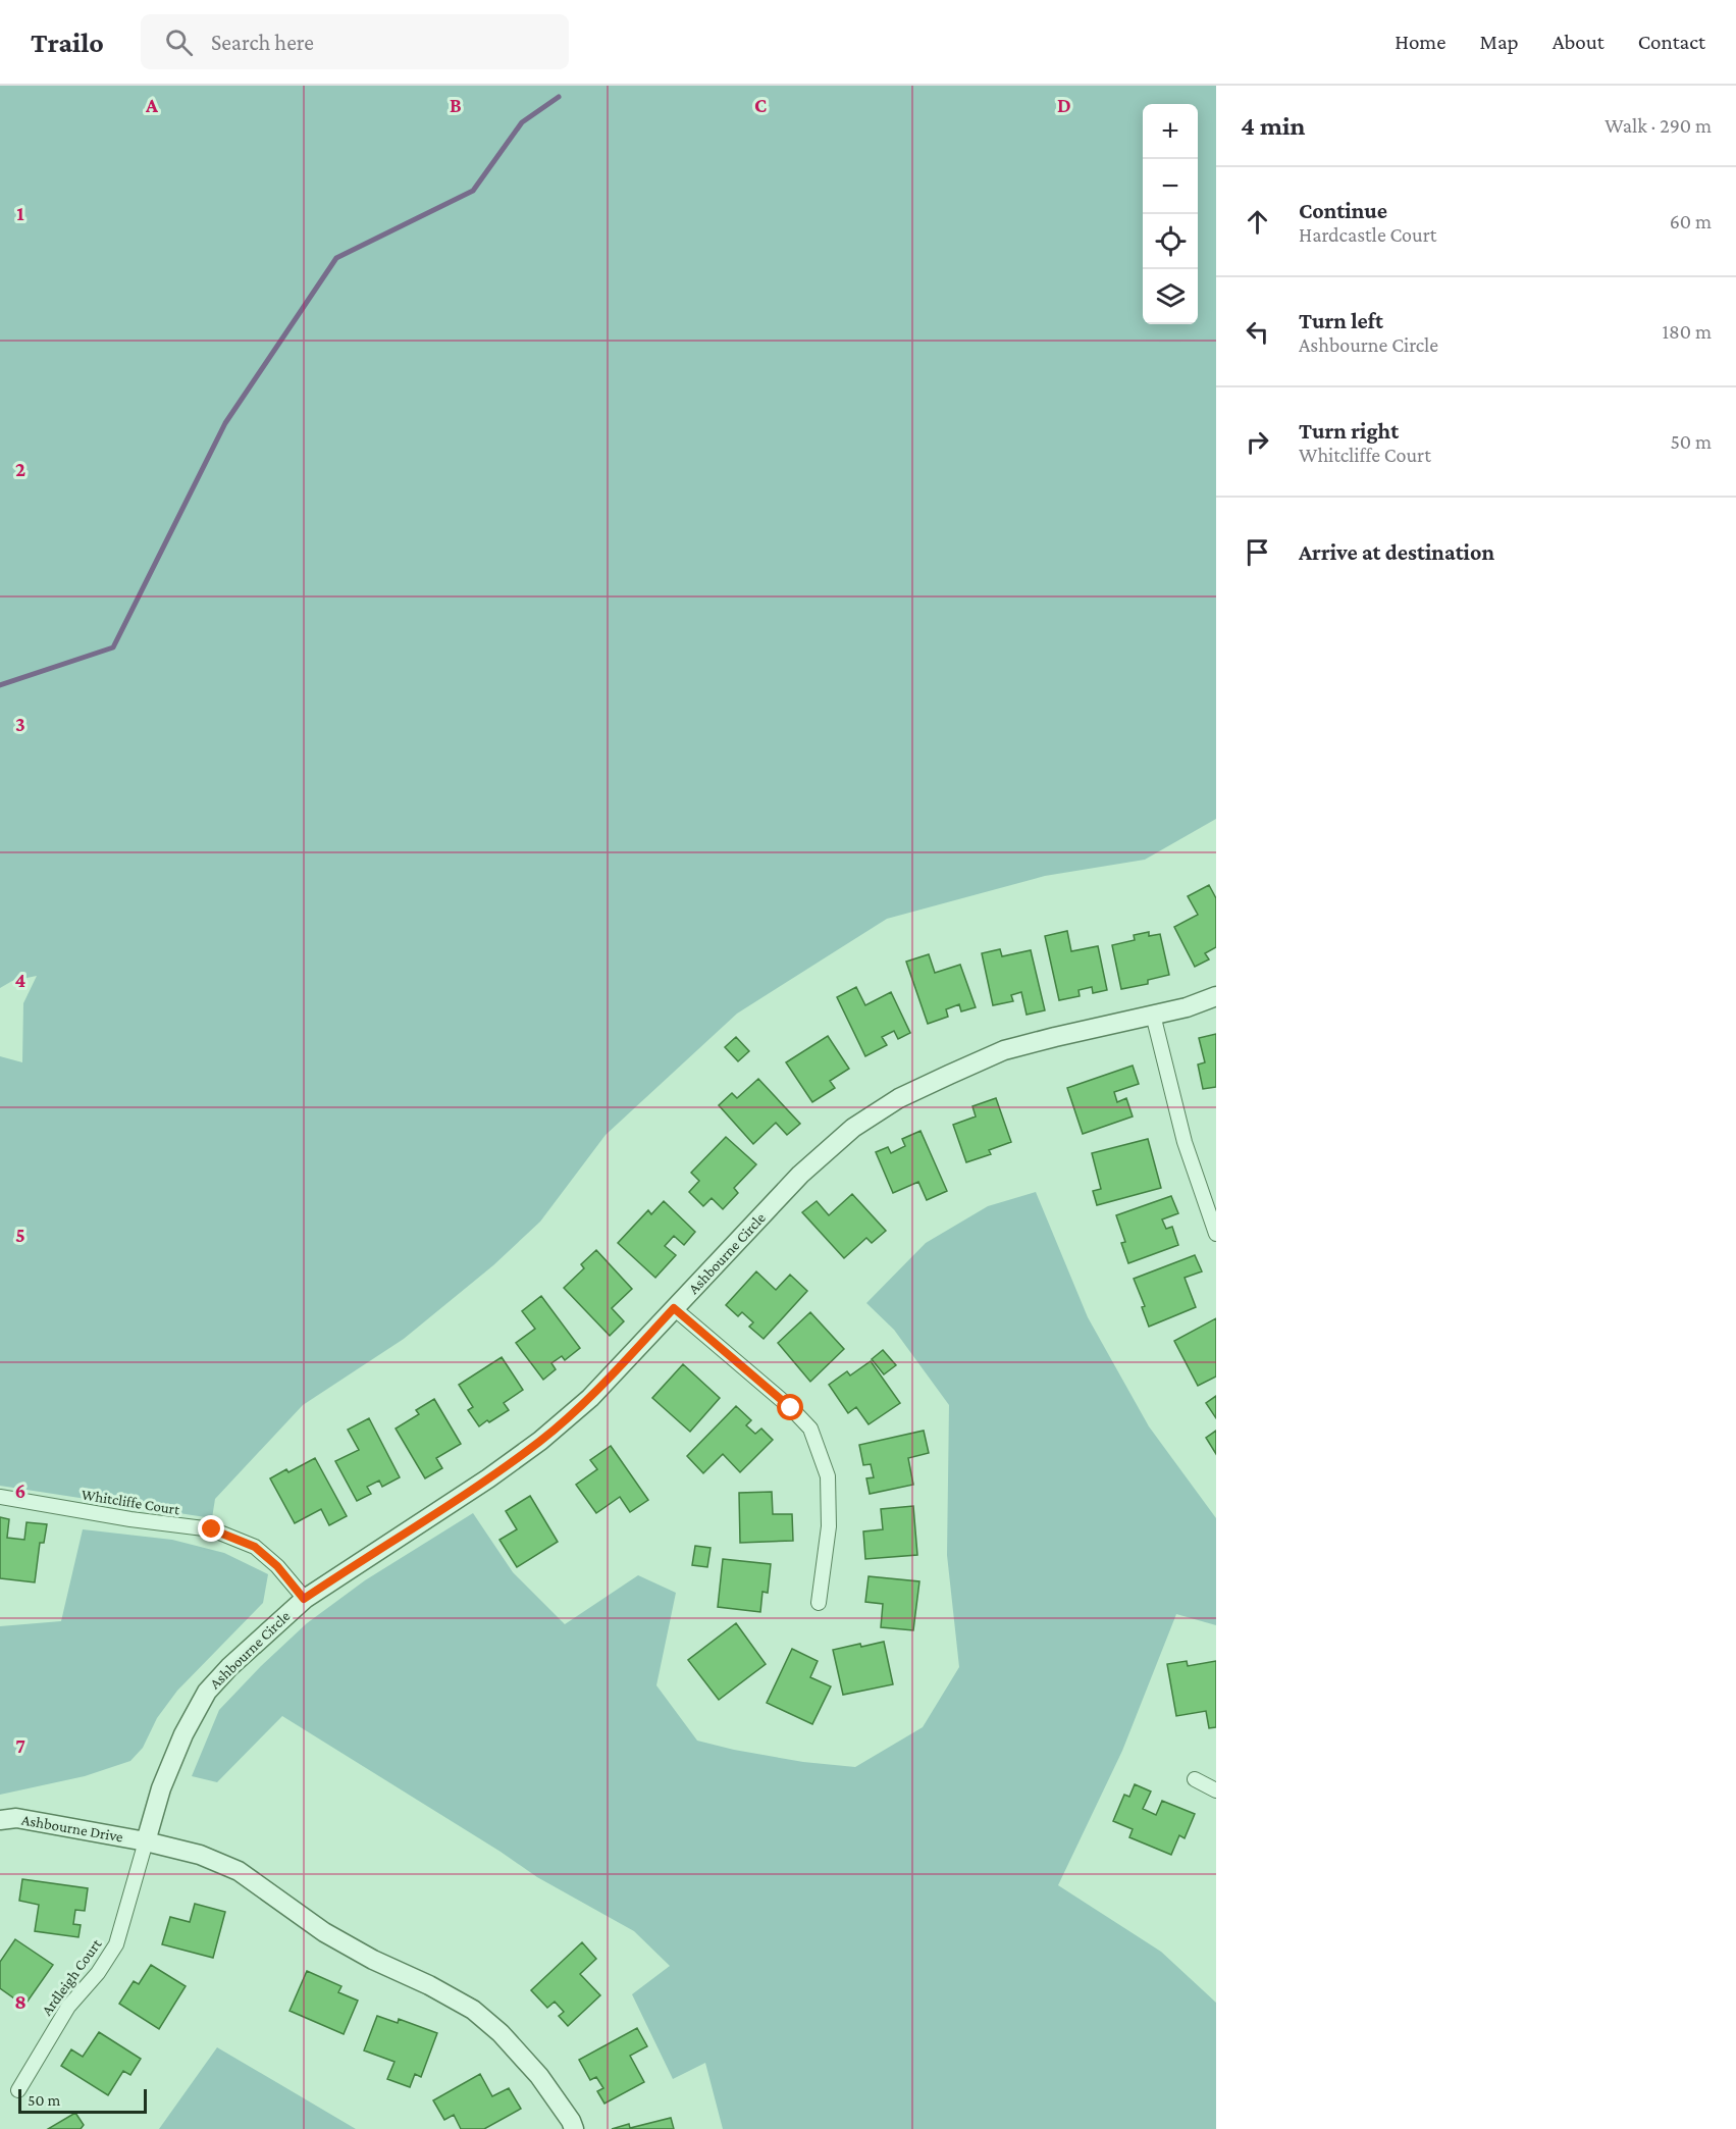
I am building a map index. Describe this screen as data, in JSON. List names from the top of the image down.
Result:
{
  "streets": {
    "street": [
      "Ashbourne Circle",
      "Whitcliffe Court",
      "Ashbourne Drive",
      "Ardleigh Court"
    ]
  },
  "crossings": [
    ["Ashbourne Circle", "Whitcliffe Court"],
    ["Ashbourne Circle", "Ashbourne Drive"],
    ["Ashbourne Circle", "Ardleigh Court"],
    ["Ashbourne Drive", "Ardleigh Court"]
  ],
  "scale_bar": "50 m",
  "page": {
    "header": "Trailo",
    "search": "Search here",
    "nav": [
      "Home",
      "Map",
      "About",
      "Contact"
    ],
    "heading": ["4 min", "Walk · 290 m"],
    "map_buttons": ["+", "−"],
    "list": [
      ["Continue", "Hardcastle Court", "60 m"],
      ["Turn left", "Ashbourne Circle", "180 m"],
      ["Turn right", "Whitcliffe Court", "50 m"],
      "Arrive at destination"
    ],
    "scale": "50 m"
  },
  "grid": {
    "columns": [
      "A",
      "B",
      "C",
      "D"
    ],
    "rows": [
      "1",
      "2",
      "3",
      "4",
      "5",
      "6",
      "7",
      "8"
    ]
  }
}
